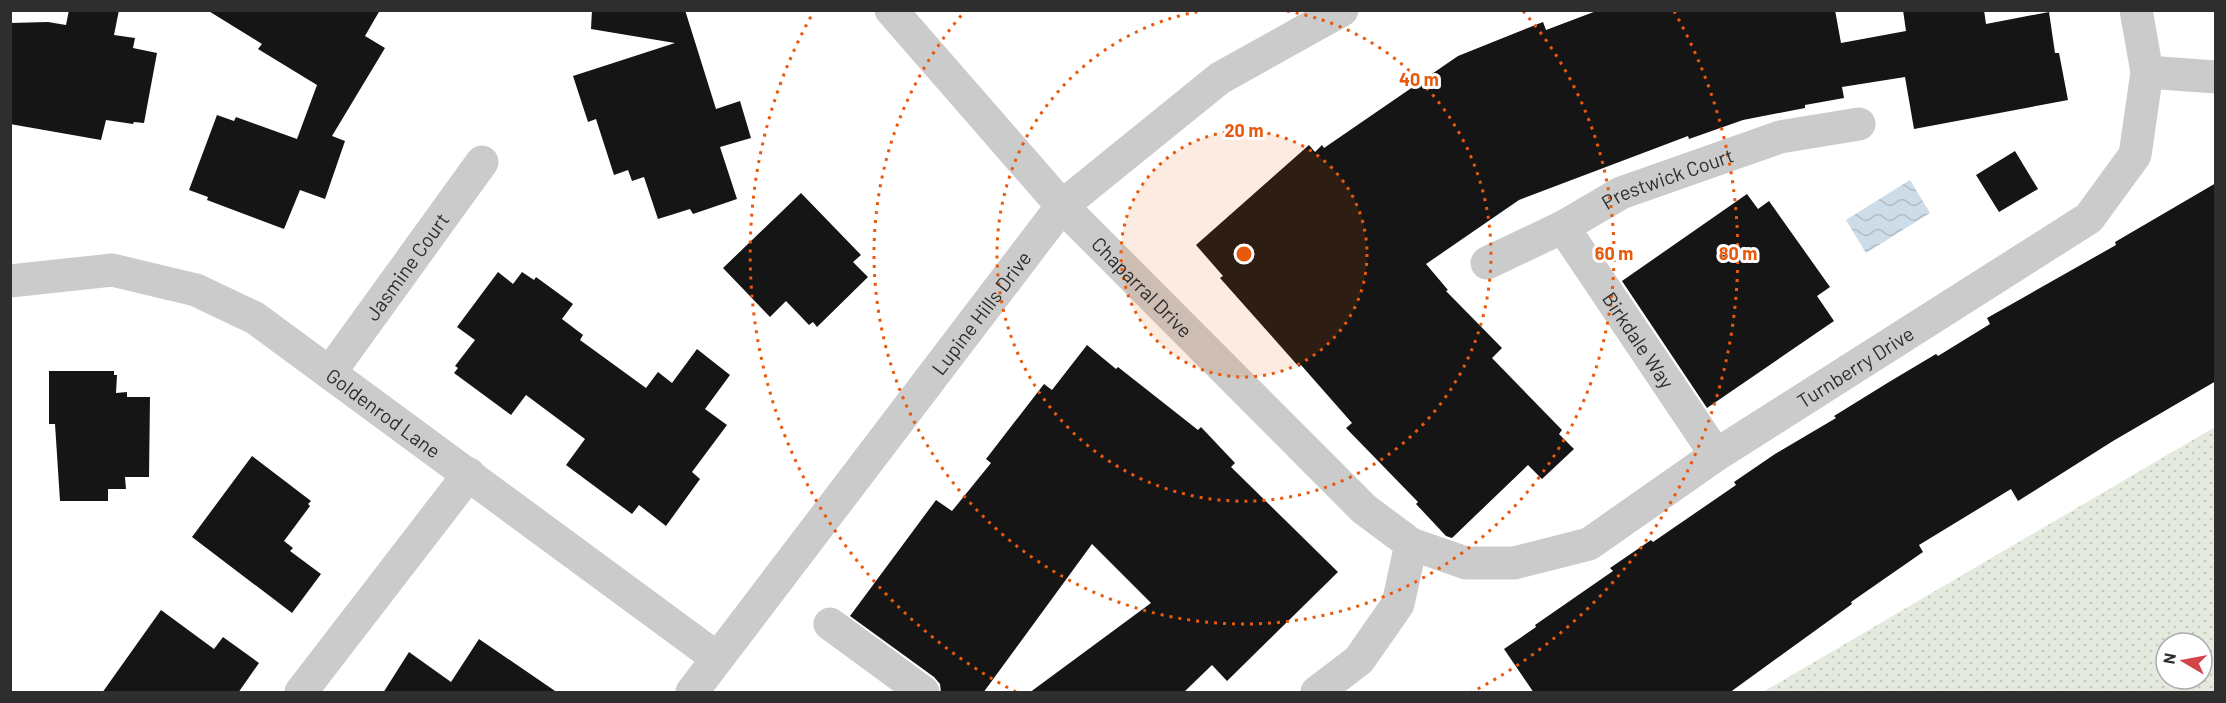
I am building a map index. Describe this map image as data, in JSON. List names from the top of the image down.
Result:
{
  "streets": {
    "street": [
      "Prestwick Court",
      "Jasmine Court",
      "Chaparral Drive",
      "Lupine Hills Drive",
      "Birkdale Way",
      "Turnberry Drive",
      "Goldenrod Lane"
    ]
  },
  "crossings": [
    ["Prestwick Court", "Birkdale Way"],
    ["Jasmine Court", "Goldenrod Lane"],
    ["Chaparral Drive", "Lupine Hills Drive"],
    ["Chaparral Drive", "Turnberry Drive"],
    ["Lupine Hills Drive", "Goldenrod Lane"],
    ["Birkdale Way", "Turnberry Drive"]
  ],
  "north": "left",
  "rings": [
    "40 m",
    "20 m",
    "60 m",
    "80 m"
  ]
}
